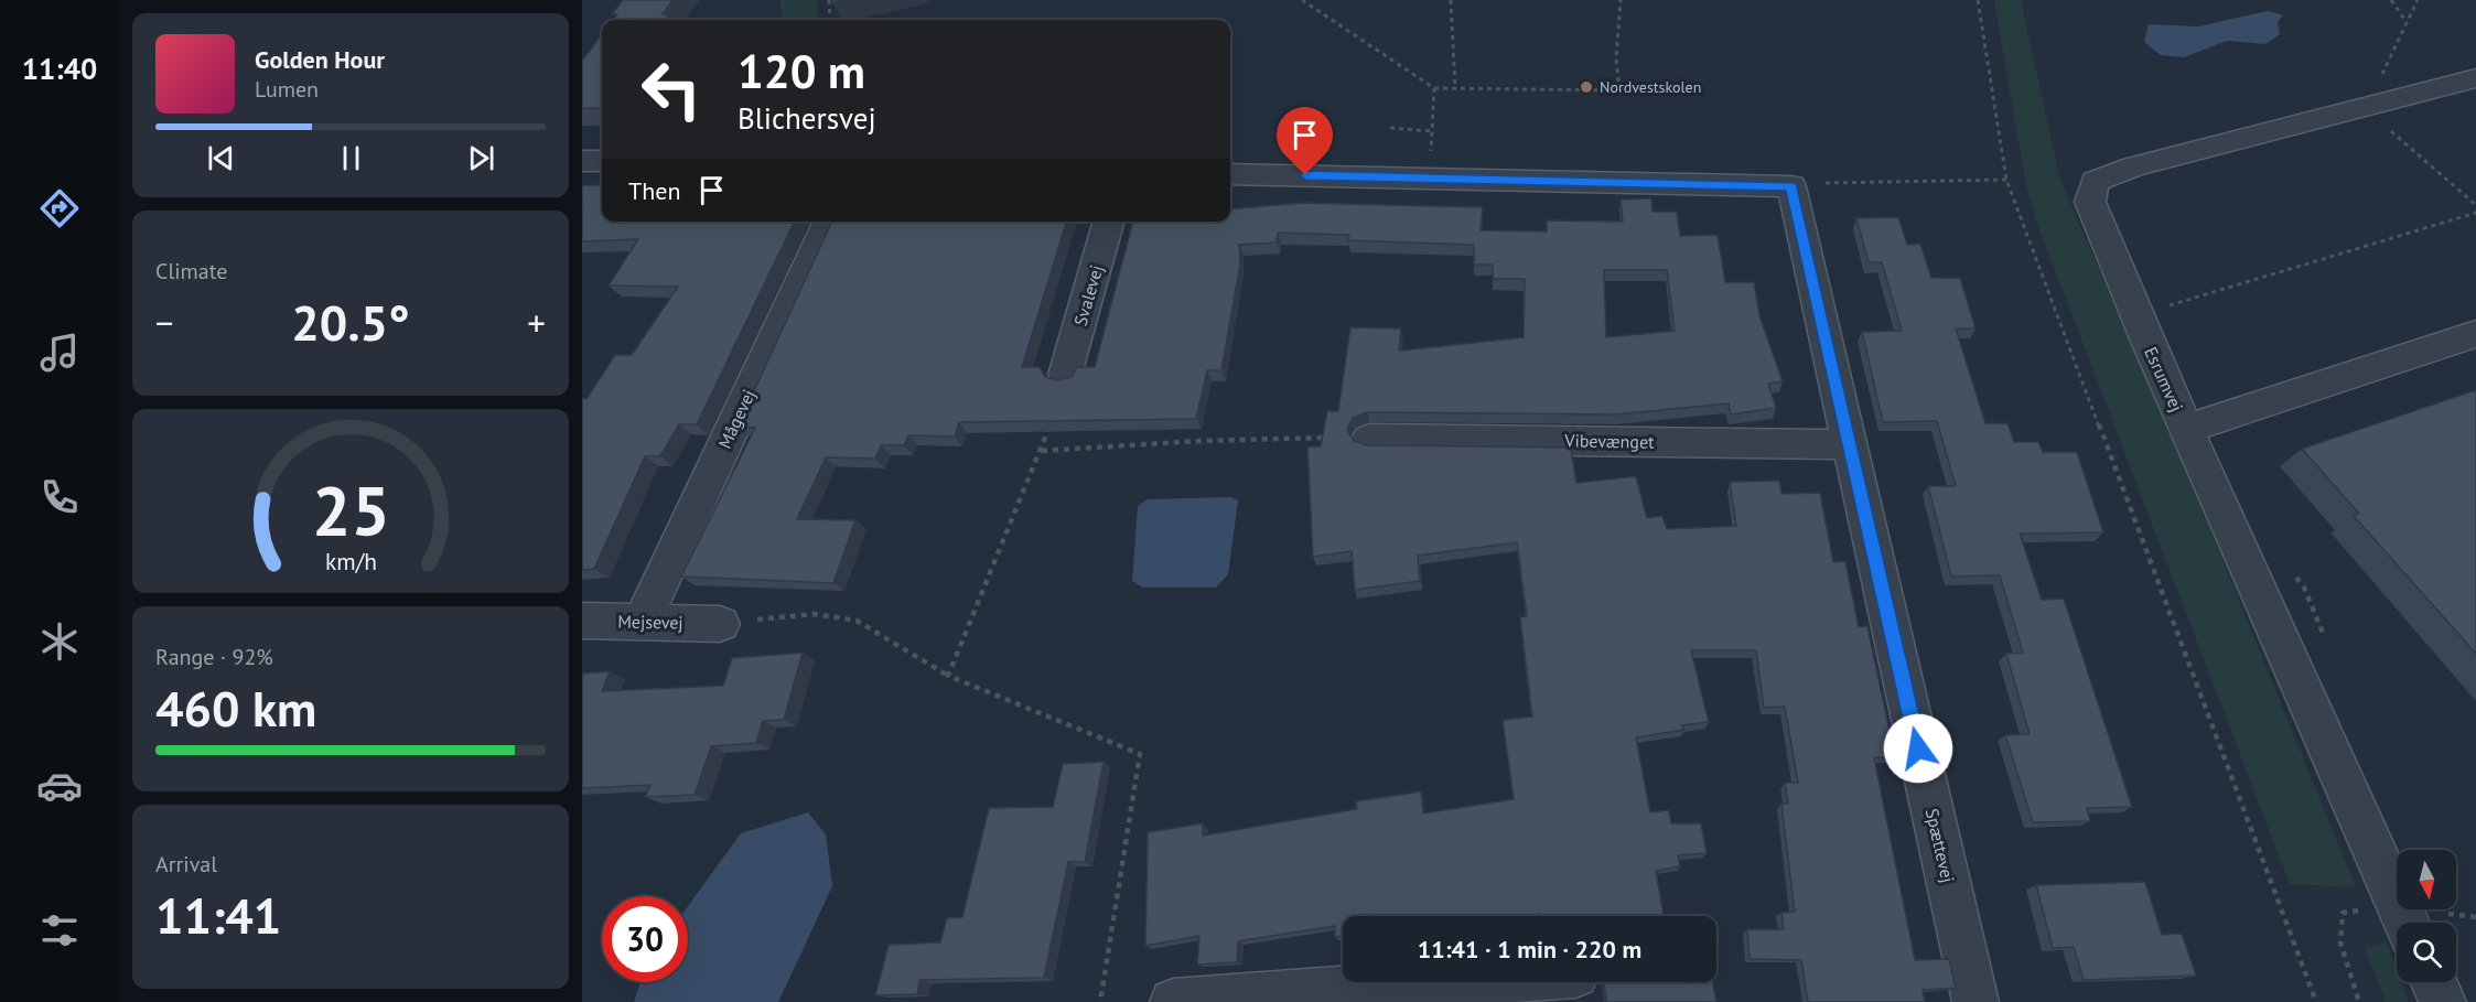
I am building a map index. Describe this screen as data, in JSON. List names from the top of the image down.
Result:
{
  "streets": {
    "street": [
      "Svalevej",
      "Esrumvej",
      "Mågevej",
      "Vibevænget",
      "Mejsevej",
      "Spættevej"
    ]
  },
  "crossings": [
    ["Mågevej", "Mejsevej"],
    ["Vibevænget", "Spættevej"]
  ],
  "places": ["Nordvestskolen"],
  "north": "bottom",
  "page": {
    "tabs": "11:40",
    "turn": ["120 m", "Blichersvej"],
    "song": ["Golden Hour", "Lumen"],
    "then": "Then",
    "tile": [
      "Climate",
      ["Range · 92%", "460 km"],
      ["Arrival", "11:41"]
    ],
    "heat": ["−", "20.5°", "+"],
    "limit": "30",
    "trip": "11:41 · 1 min · 220 m",
    "gauge": ["25", "km/h"]
  }
}
